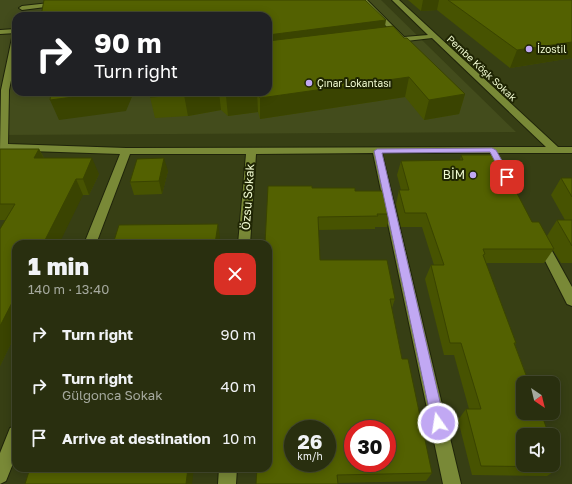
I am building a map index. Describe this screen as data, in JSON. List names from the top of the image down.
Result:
{
  "streets": {
    "street": ["Pembe Köşk Sokak", "Özsu Sokak"]
  },
  "places": ["İzostil", "Çınar Lokantası", "BİM"],
  "north": "bottom right",
  "page": {
    "turn": ["90 m", "Turn right"],
    "heading": ["1 min", "140 m · 13:40"],
    "list": [
      {
        "name": "Turn right",
        "value": "90 m"
      },
      {
        "name": "Turn right",
        "note": "Gülgonca Sokak",
        "value": "40 m"
      },
      {
        "name": "Arrive at destination",
        "value": "10 m"
      }
    ],
    "speed": "26 km/h",
    "limit": "30"
  }
}
